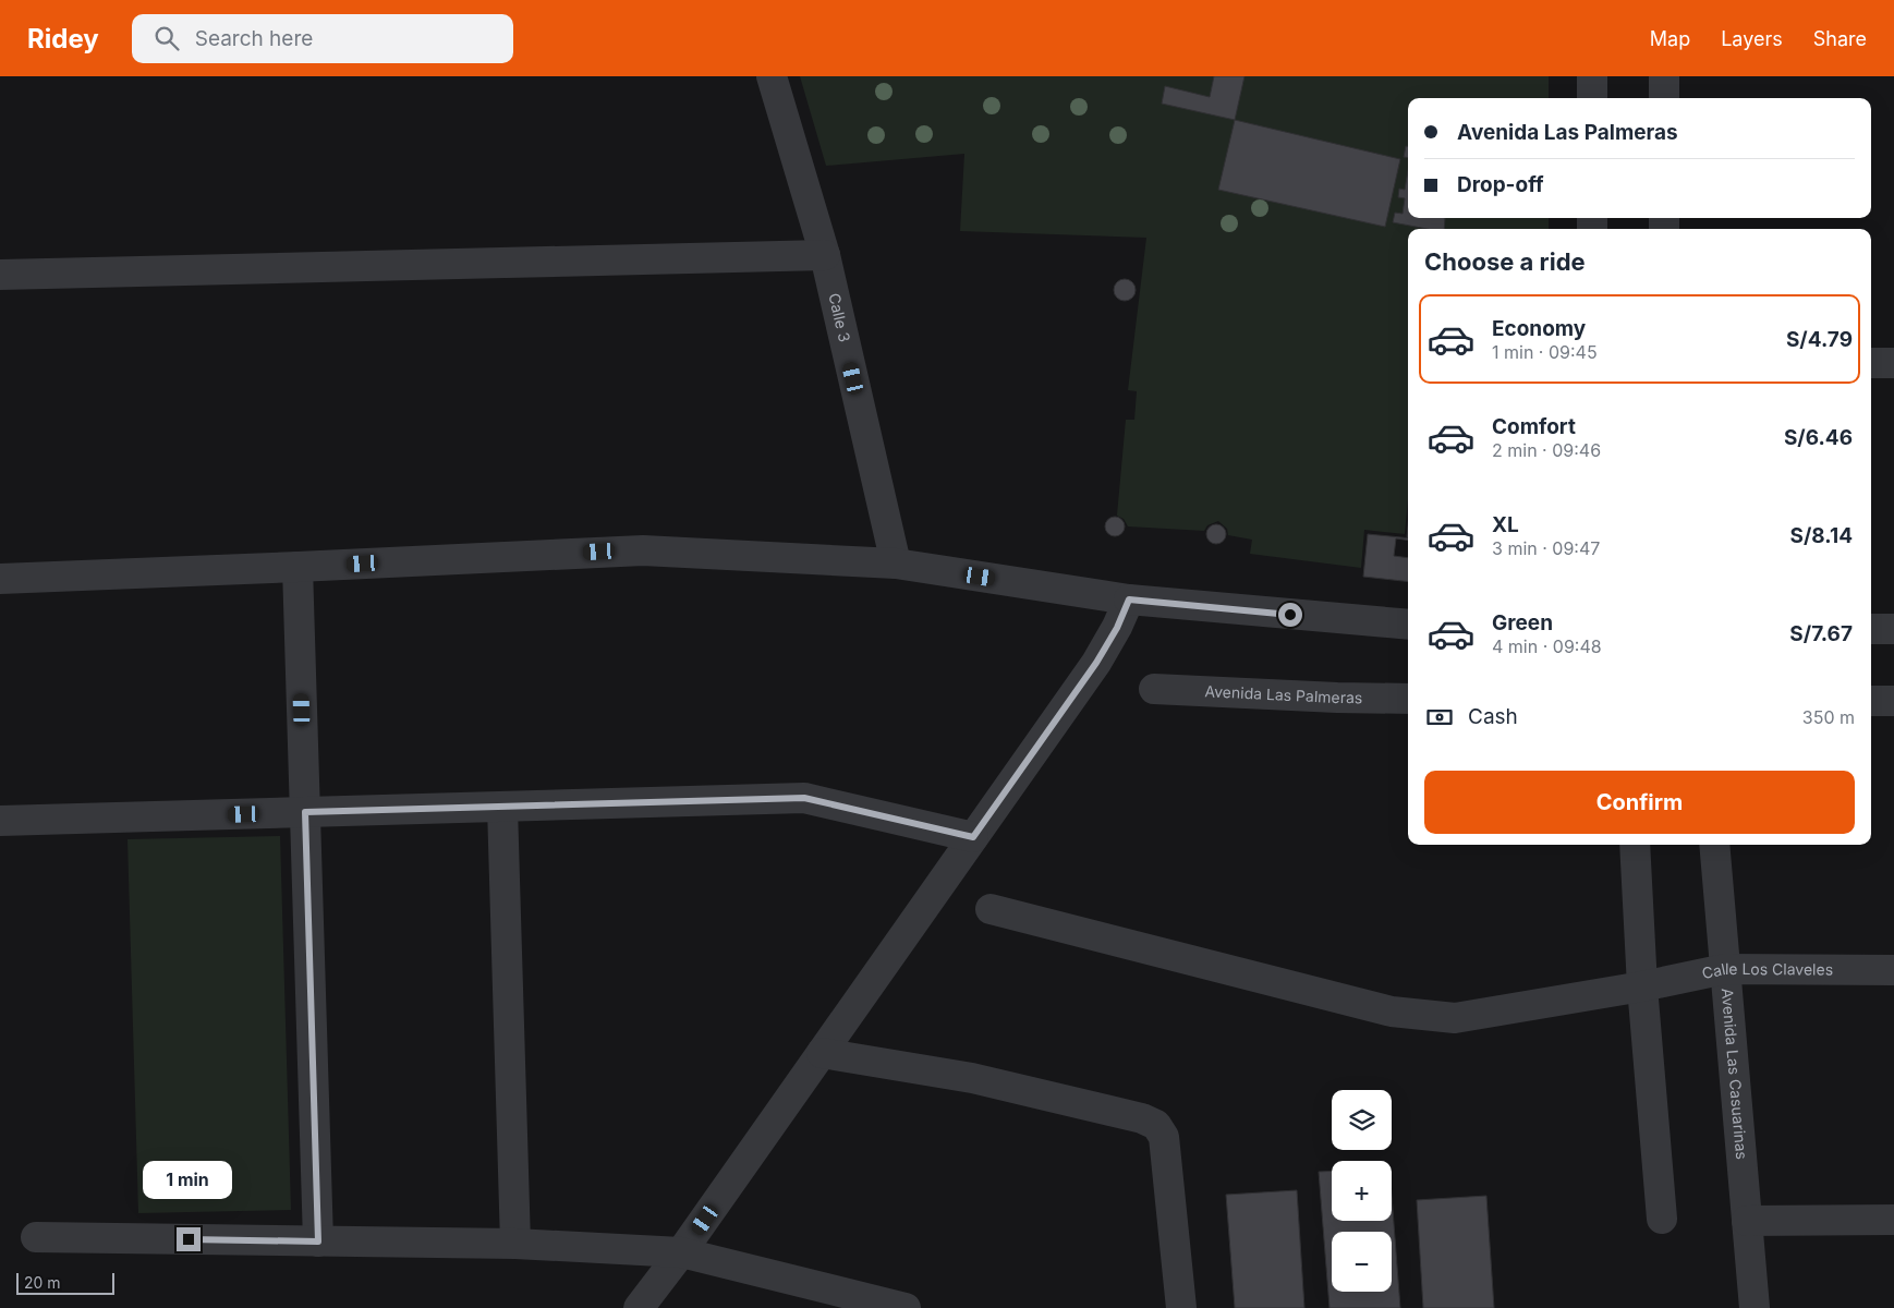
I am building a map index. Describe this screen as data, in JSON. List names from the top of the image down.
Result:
{
  "streets": {
    "street": [
      "Calle 3",
      "Avenida Las Palmeras",
      "Calle Los Claveles",
      "Avenida Las Casuarinas"
    ]
  },
  "crossings": [
    ["Calle Los Claveles", "Avenida Las Casuarinas"]
  ],
  "scale_bar": "20 m",
  "page": {
    "header": "Ridey",
    "search": "Search here",
    "nav": ["Map", "Layers", "Share"],
    "banner": ["Avenida Las Palmeras", "Drop-off"],
    "heading": "Choose a ride",
    "list": [
      {
        "name": "Economy",
        "note": "1 min · 09:45",
        "value": "S/4.79"
      },
      {
        "name": "Comfort",
        "note": "2 min · 09:46",
        "value": "S/6.46"
      },
      {
        "name": "XL",
        "note": "3 min · 09:47",
        "value": "S/8.14"
      },
      {
        "name": "Green",
        "note": "4 min · 09:48",
        "value": "S/7.67"
      }
    ],
    "pay": ["Cash", "350 m"],
    "buttons": "Confirm",
    "map_buttons": ["+", "−"],
    "bubble": "1 min",
    "scale": "20 m"
  }
}
